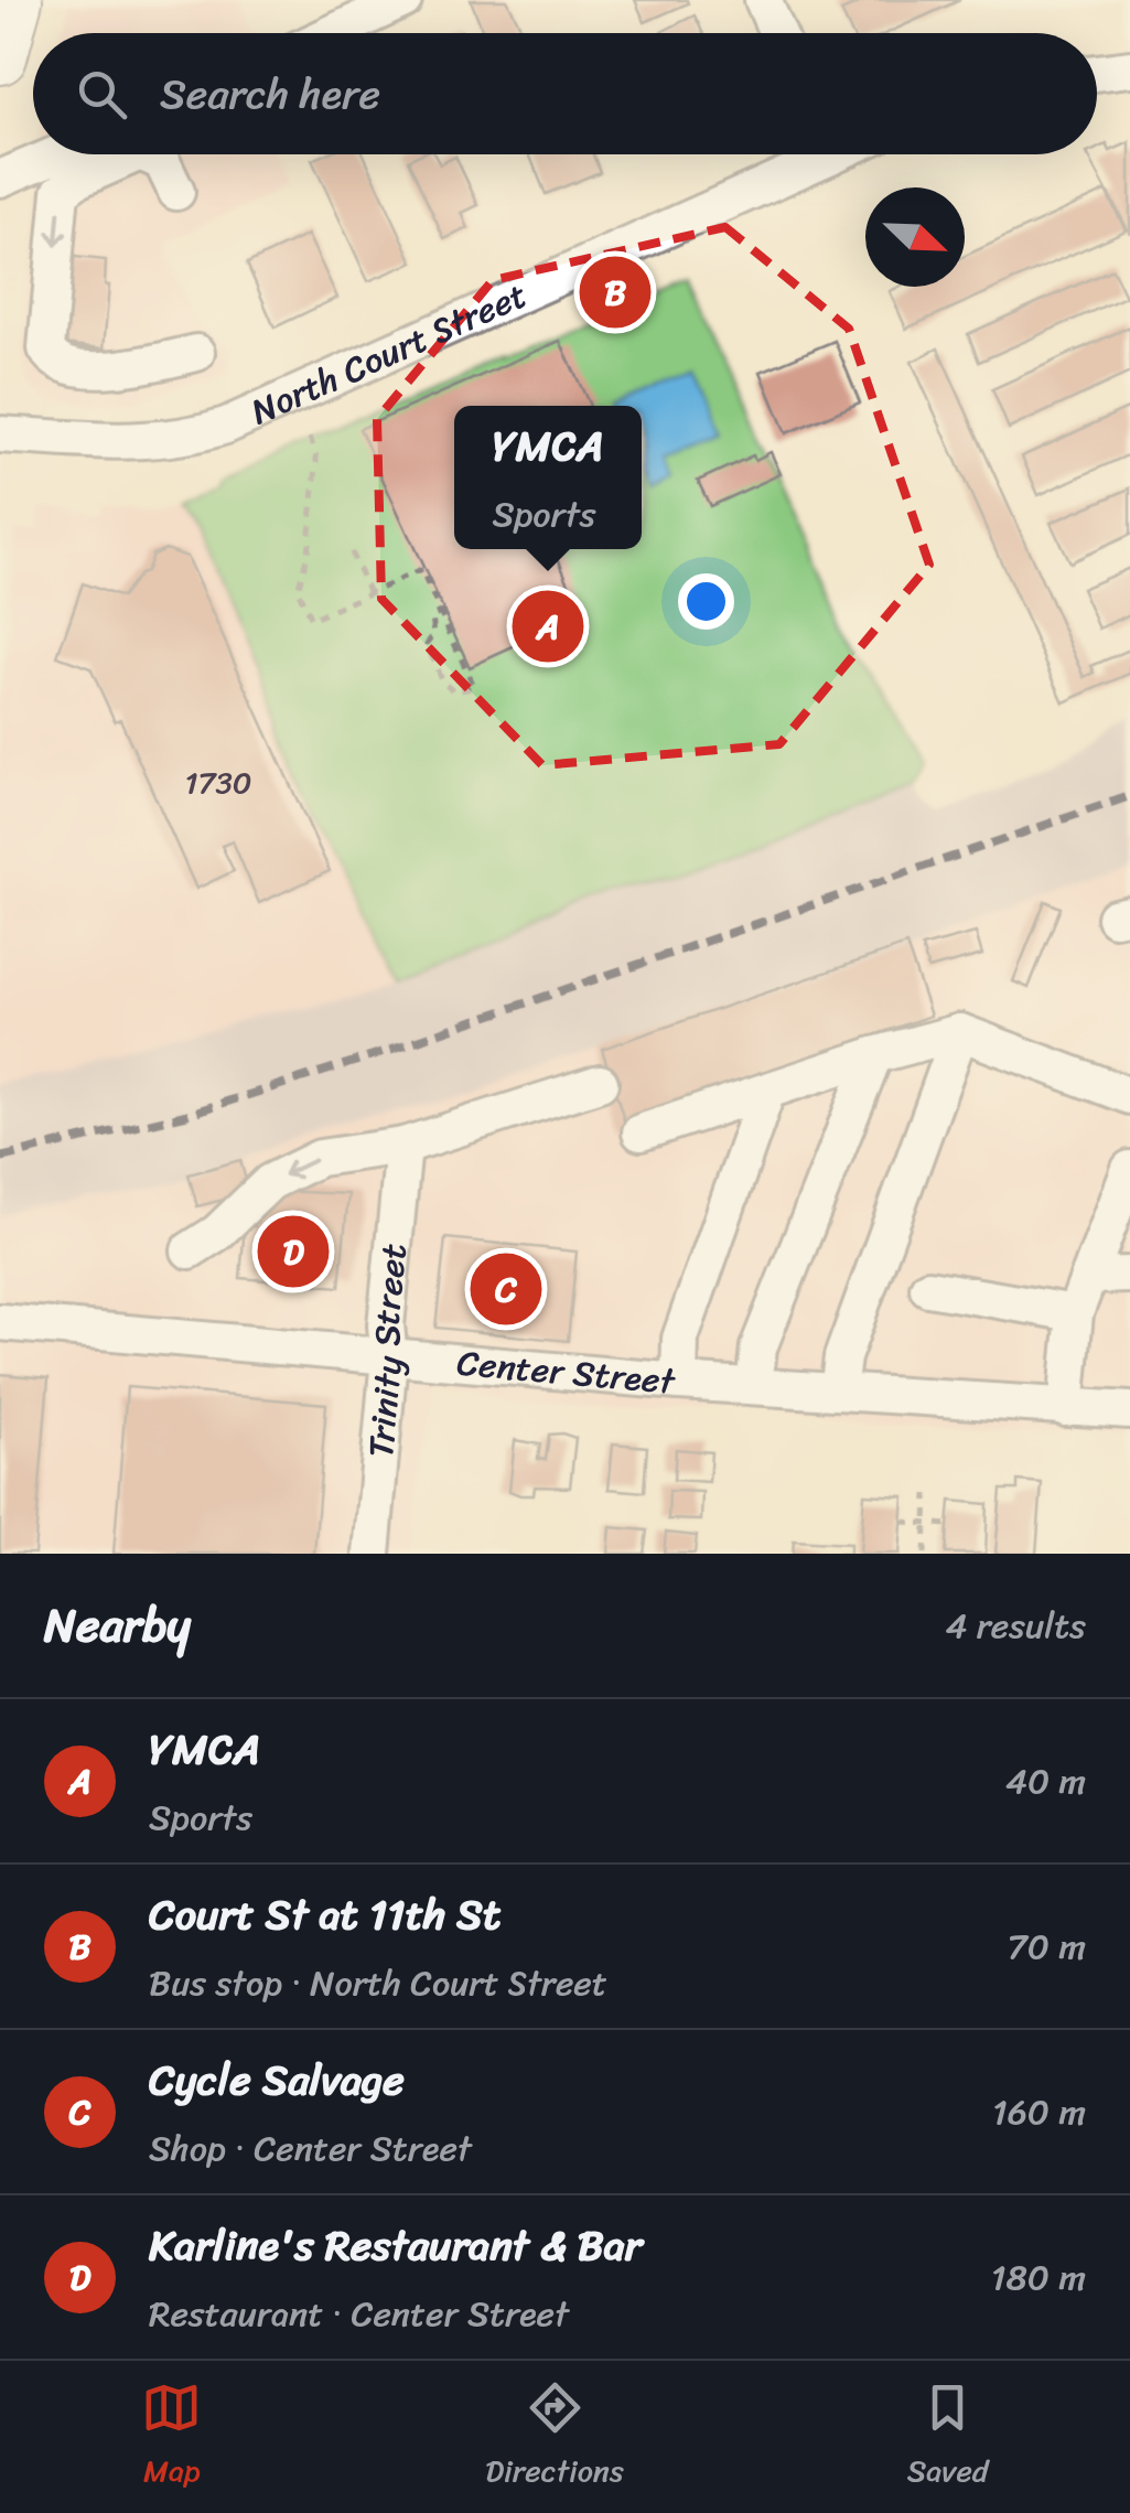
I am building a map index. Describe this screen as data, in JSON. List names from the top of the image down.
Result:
{
  "streets": {
    "street": ["North Court Street", "Trinity Street", "Center Street"]
  },
  "crossings": [
    ["Trinity Street", "Center Street"]
  ],
  "house_numbers": ["1730"],
  "north": "bottom right",
  "page": {
    "search": "Search here",
    "pins": [
      "B",
      "A",
      "D",
      "C"
    ],
    "popup": ["YMCA", "Sports"],
    "heading": ["Nearby", "4 results"],
    "list": [
      {
        "mark": "A",
        "name": "YMCA",
        "note": "Sports",
        "value": "40 m"
      },
      {
        "mark": "B",
        "name": "Court St at 11th St",
        "note": "Bus stop · North Court Street",
        "value": "70 m"
      },
      {
        "mark": "C",
        "name": "Cycle Salvage",
        "note": "Shop · Center Street",
        "value": "160 m"
      },
      {
        "mark": "D",
        "name": "Karline's Restaurant & Bar",
        "note": "Restaurant · Center Street",
        "value": "180 m"
      }
    ],
    "nav": ["Map", "Directions", "Saved"]
  }
}
